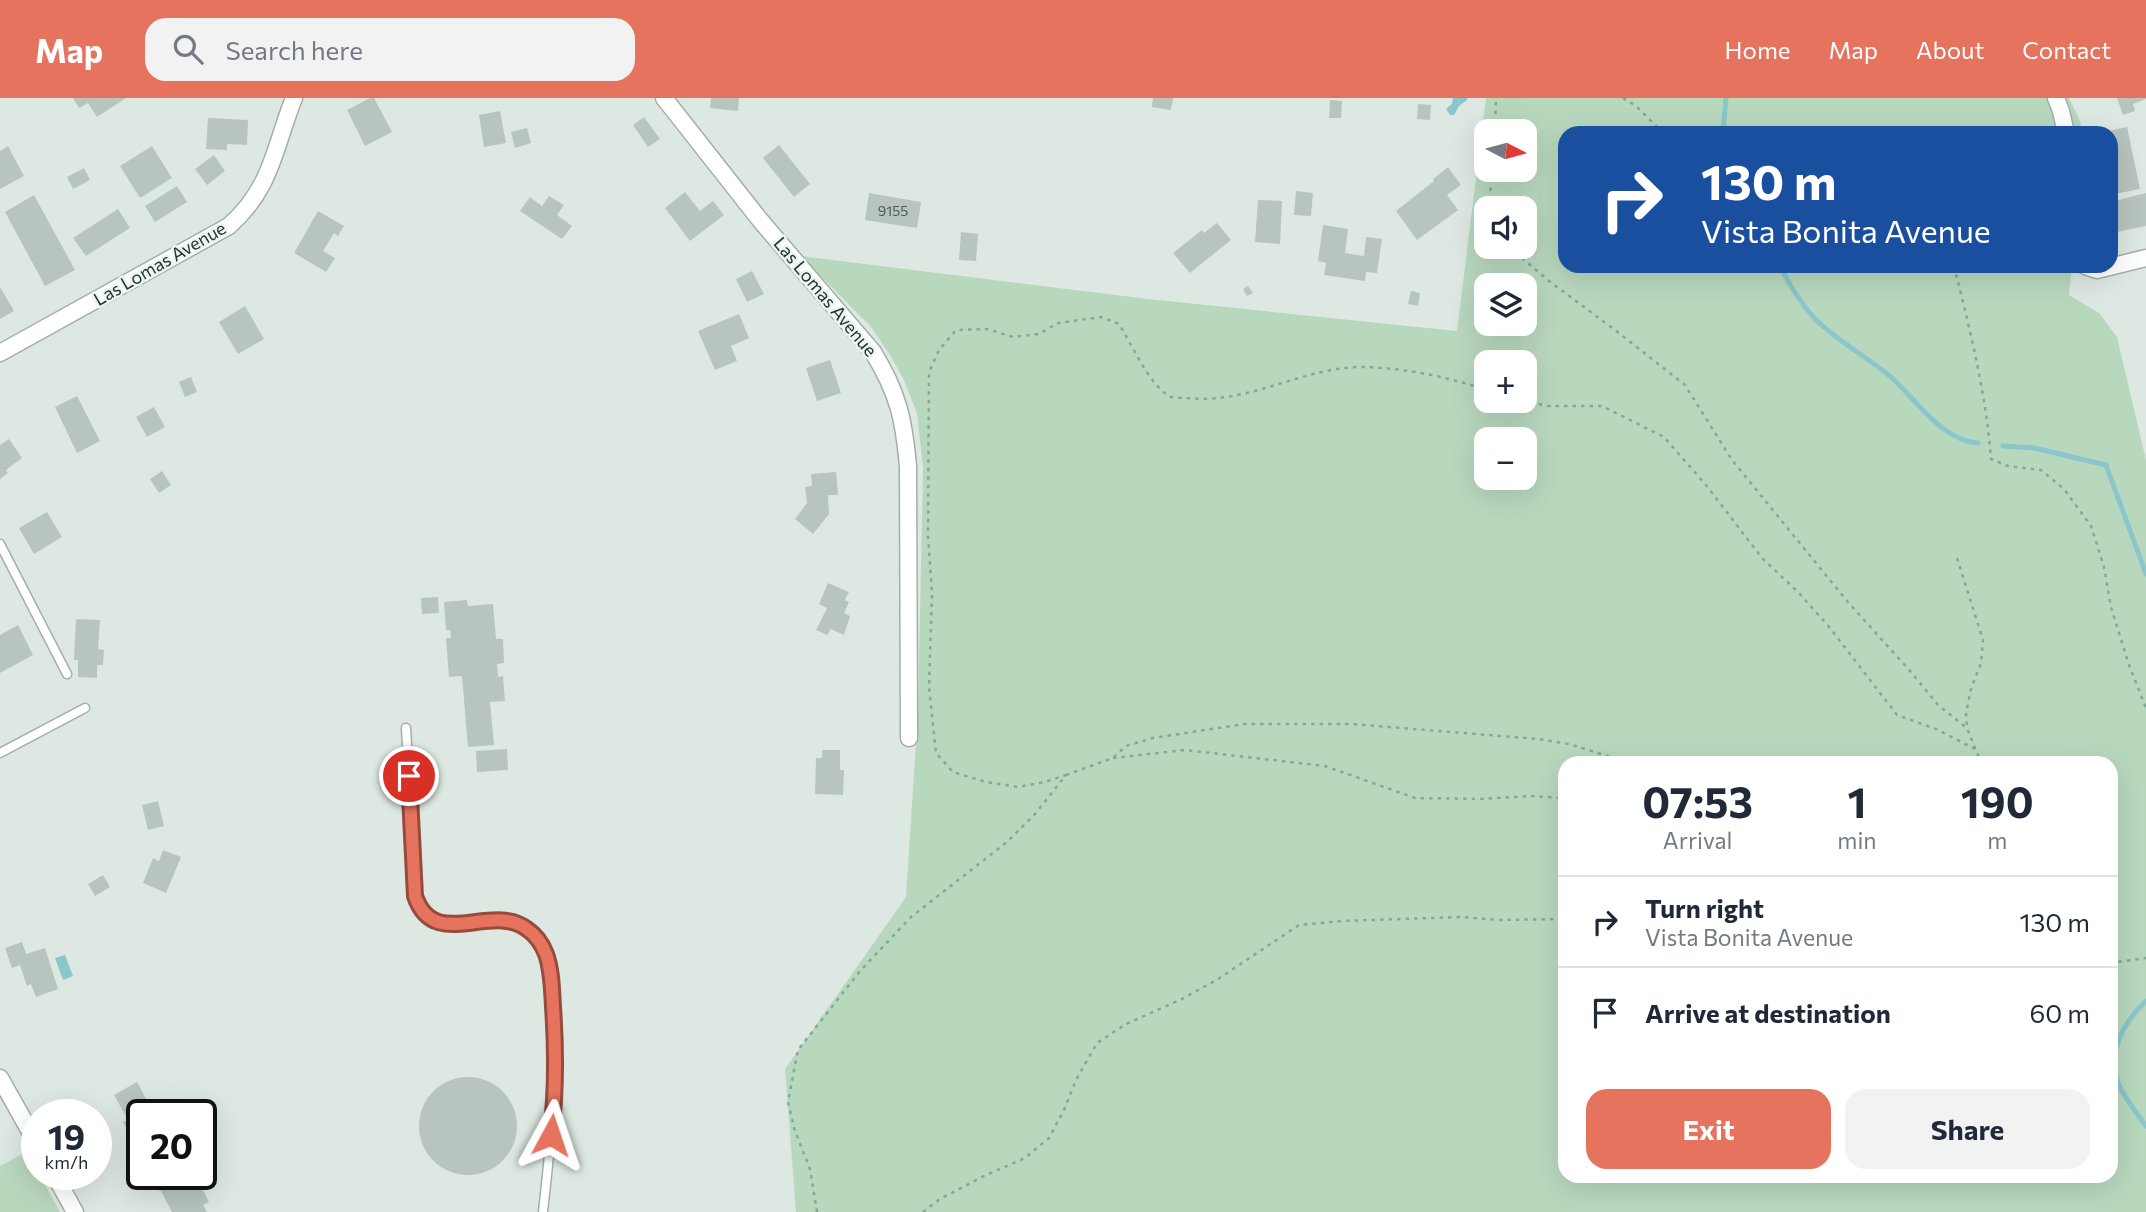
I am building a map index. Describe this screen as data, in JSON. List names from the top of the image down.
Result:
{
  "streets": {
    "street": ["Las Lomas Avenue"]
  },
  "house_numbers": ["9155"],
  "north": "right",
  "page": {
    "header": "Map",
    "search": "Search here",
    "nav": [
      "Home",
      "Map",
      "About",
      "Contact"
    ],
    "map_buttons": ["+", "−"],
    "turn": ["130 m", "Vista Bonita Avenue"],
    "eta": [
      "07:53",
      "Arrival",
      "1",
      "min",
      "190",
      "m"
    ],
    "list": [
      {
        "name": "Turn right",
        "note": "Vista Bonita Avenue",
        "value": "130 m"
      },
      {
        "name": "Arrive at destination",
        "value": "60 m"
      }
    ],
    "buttons": ["Exit", "Share"],
    "speed": "19 km/h",
    "limit": "20"
  }
}
